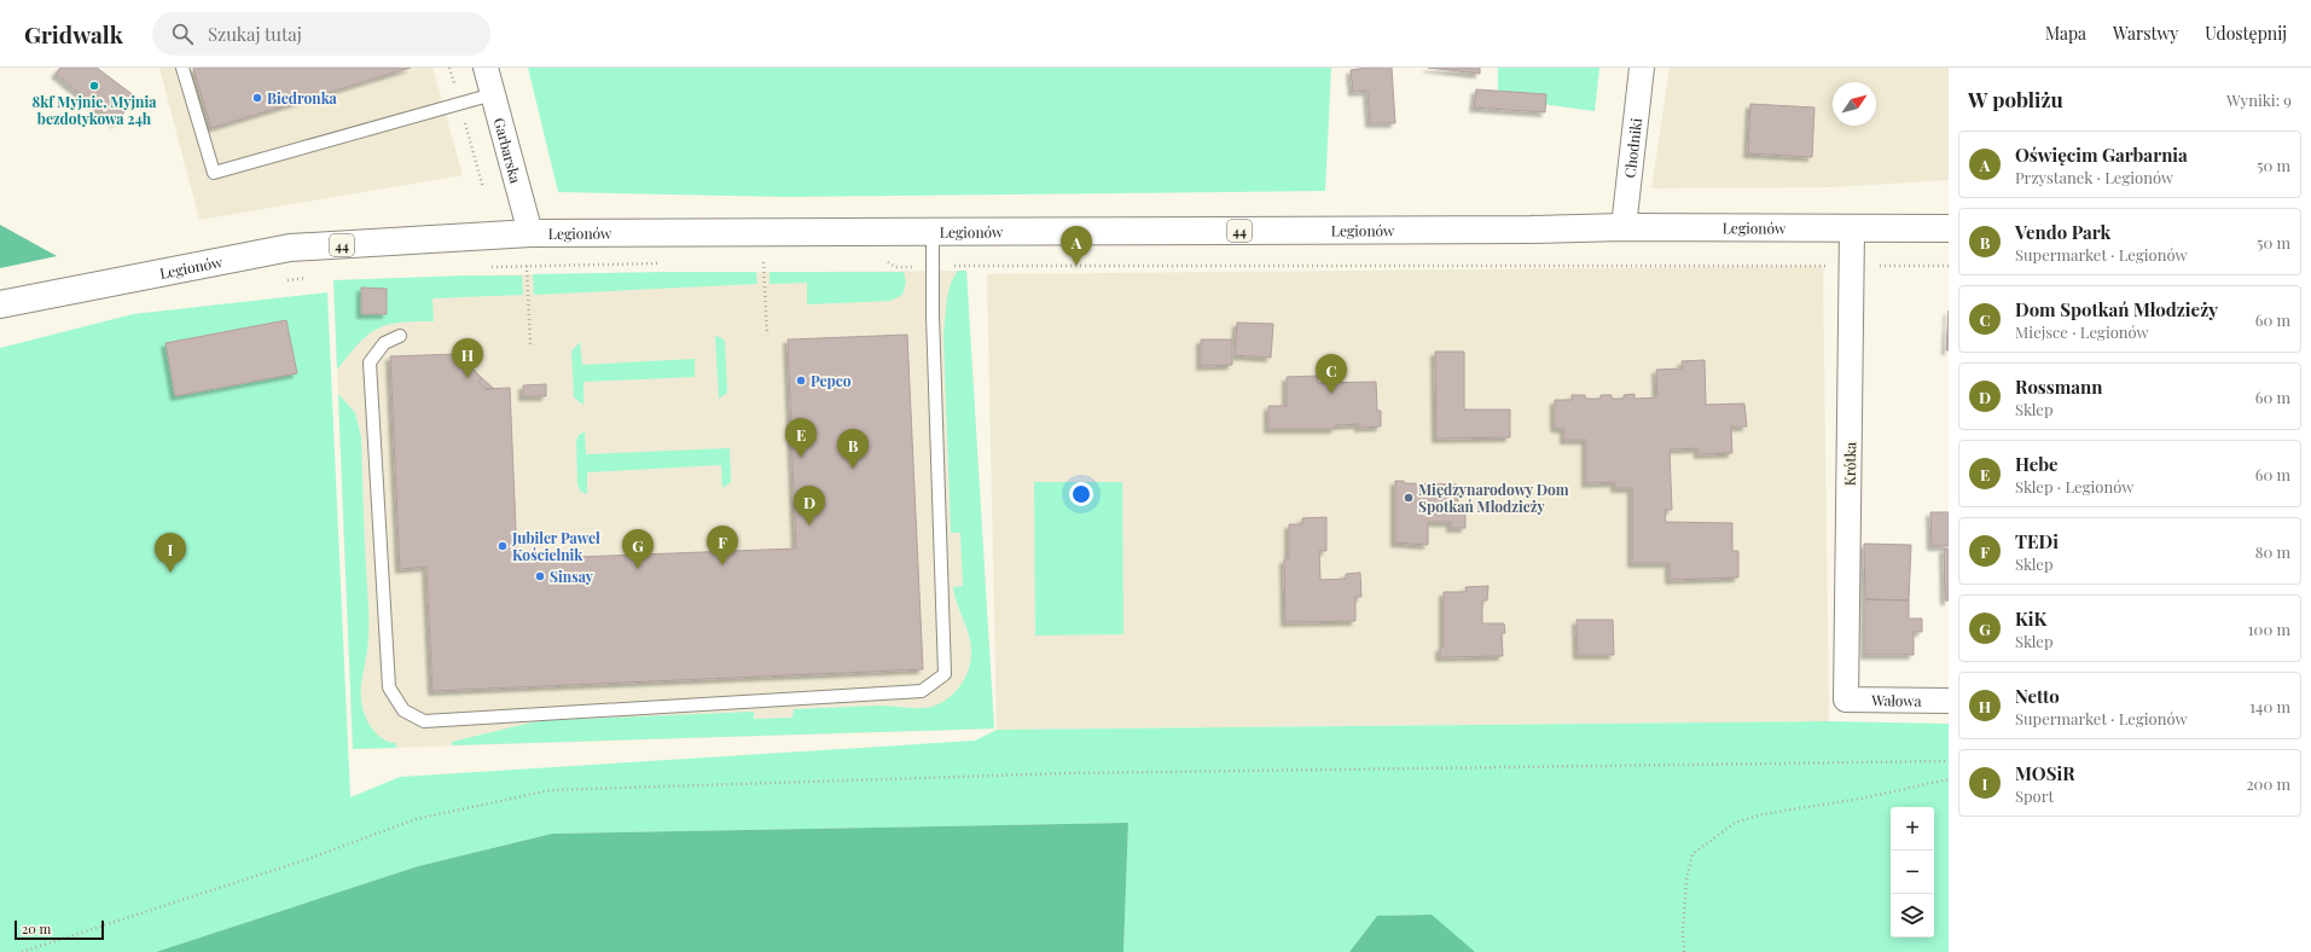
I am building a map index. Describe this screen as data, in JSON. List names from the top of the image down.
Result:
{
  "streets": {
    "main road": ["Legionów", "44"],
    "street": [
      "Chodniki",
      "Garbarska",
      "Krótka",
      "Wałowa"
    ]
  },
  "crossings": [
    ["Chodniki", "Legionów"],
    ["Garbarska", "Legionów"],
    ["Legionów", "Krótka"],
    ["Krótka", "Wałowa"]
  ],
  "places": [
    "8kf Myjnie, Myjnia bezdotykowa 24h",
    "Biedronka",
    "Pepco",
    "Międzynarodowy Dom Spotkań Mlodzieży",
    "Jubiler Paweł Kościelnik",
    "Sinsay"
  ],
  "scale_bar": "20 m",
  "north": "top right",
  "page": {
    "header": "Gridwalk",
    "search": "Szukaj tutaj",
    "nav": ["Mapa", "Warstwy", "Udostępnij"],
    "heading": ["W pobliżu", "Wyniki: 9"],
    "list": [
      {
        "mark": "A",
        "name": "Oświęcim Garbarnia",
        "note": "Przystanek · Legionów",
        "value": "50 m"
      },
      {
        "mark": "B",
        "name": "Vendo Park",
        "note": "Supermarket · Legionów",
        "value": "50 m"
      },
      {
        "mark": "C",
        "name": "Dom Spotkań Młodzieży",
        "note": "Miejsce · Legionów",
        "value": "60 m"
      },
      {
        "mark": "D",
        "name": "Rossmann",
        "note": "Sklep",
        "value": "60 m"
      },
      {
        "mark": "E",
        "name": "Hebe",
        "note": "Sklep · Legionów",
        "value": "60 m"
      },
      {
        "mark": "F",
        "name": "TEDi",
        "note": "Sklep",
        "value": "80 m"
      },
      {
        "mark": "G",
        "name": "KiK",
        "note": "Sklep",
        "value": "100 m"
      },
      {
        "mark": "H",
        "name": "Netto",
        "note": "Supermarket · Legionów",
        "value": "140 m"
      },
      {
        "mark": "I",
        "name": "MOSiR",
        "note": "Sport",
        "value": "200 m"
      }
    ],
    "pins": [
      "A",
      "H",
      "C",
      "E",
      "B",
      "D",
      "F",
      "G",
      "I"
    ],
    "map_buttons": ["+", "−"],
    "scale": "20 m"
  }
}
